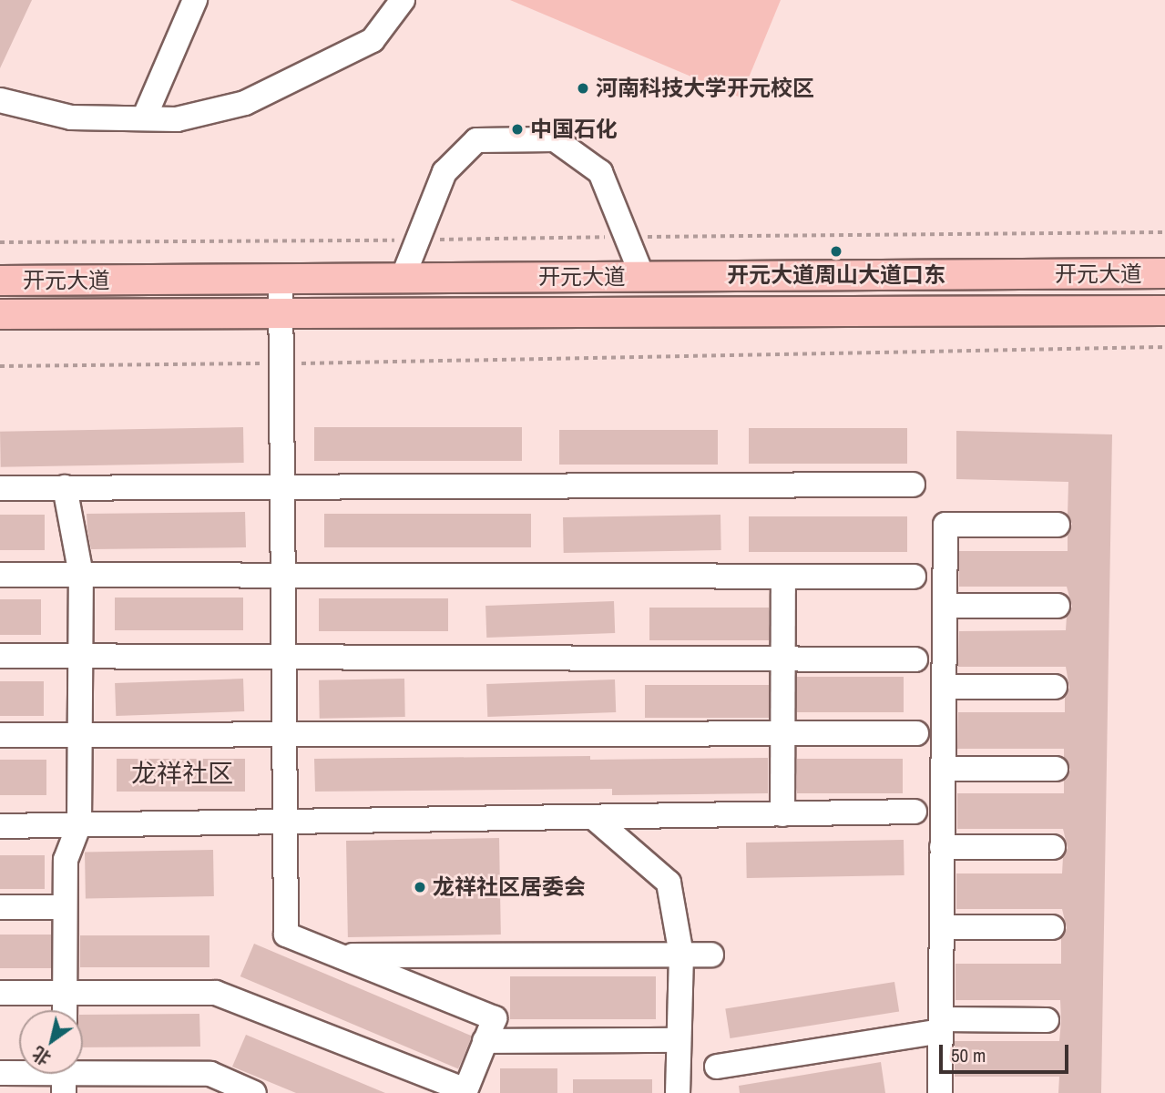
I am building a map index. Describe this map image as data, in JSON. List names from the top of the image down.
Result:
{
  "streets": {
    "main road": ["开元大道"]
  },
  "districts": ["龙祥社区"],
  "places": [
    "河南科技大学开元校区",
    "中国石化",
    "开元大道周山大道口东",
    "龙祥社区居委会"
  ],
  "scale_bar": "50 m",
  "north": "bottom left"
}
